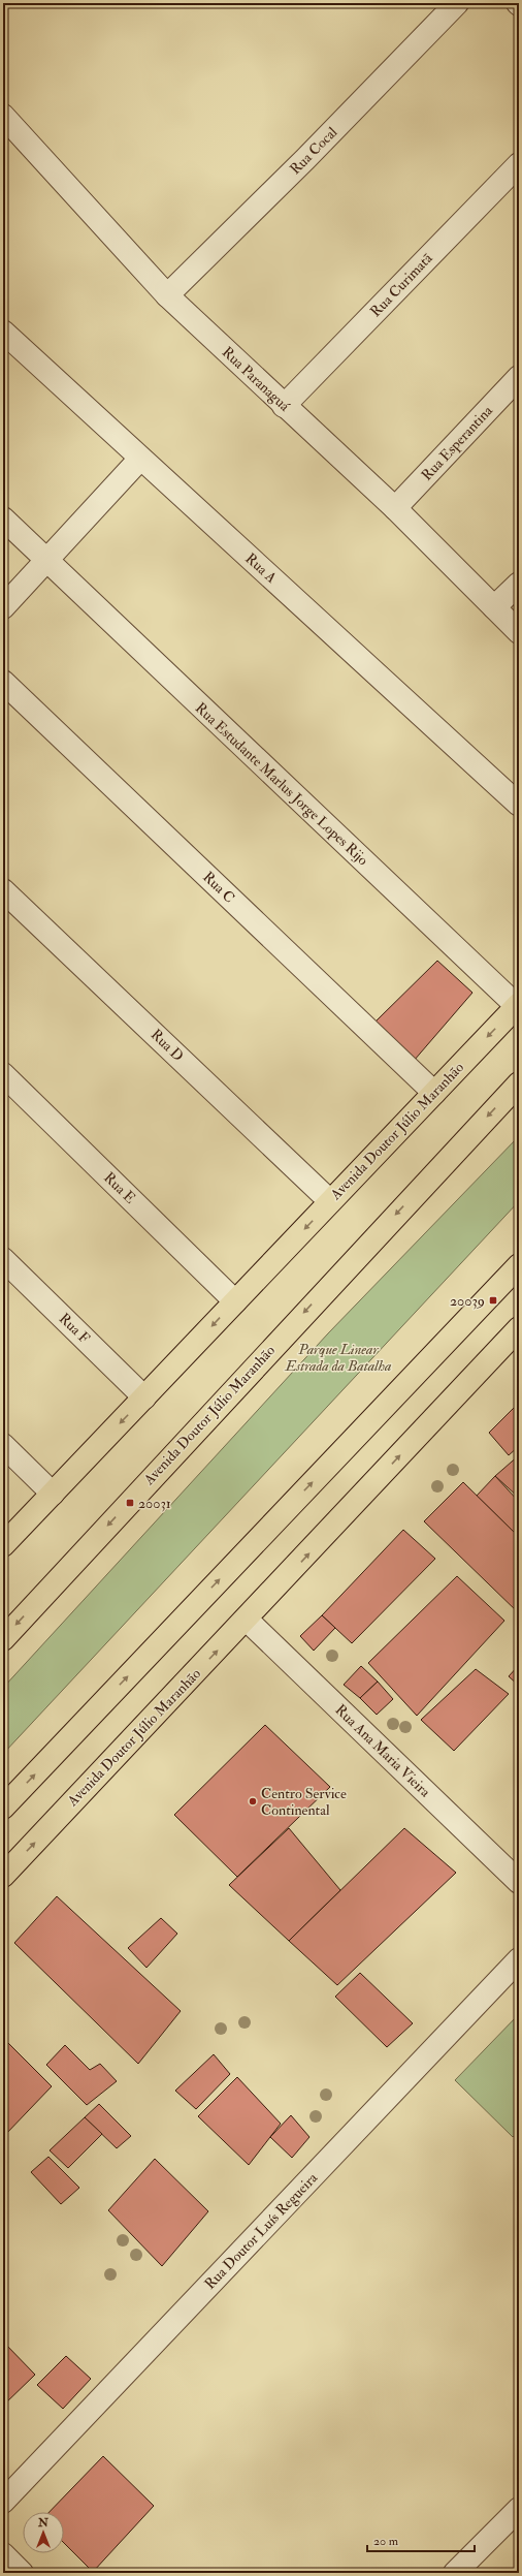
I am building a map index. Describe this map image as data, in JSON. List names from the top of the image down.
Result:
{
  "streets": {
    "main road": ["Avenida Doutor Júlio Maranhão"],
    "street": [
      "Rua Cocal",
      "Rua Curimatã",
      "Rua Paranaguá",
      "Rua Esperantina",
      "Rua A",
      "Rua Estudante Marlus Jorge Lopes Rijo",
      "Rua C",
      "Rua D",
      "Rua E",
      "Rua F",
      "Rua Ana Maria Vieira",
      "Rua Doutor Luís Regueira"
    ]
  },
  "crossings": [
    ["Rua Cocal", "Rua Paranaguá"],
    ["Rua Curimatã", "Rua Paranaguá"],
    ["Rua Paranaguá", "Rua Esperantina"],
    ["Rua Estudante Marlus Jorge Lopes Rijo", "Avenida Doutor Júlio Maranhão"],
    ["Rua C", "Avenida Doutor Júlio Maranhão"],
    ["Rua D", "Avenida Doutor Júlio Maranhão"],
    ["Avenida Doutor Júlio Maranhão", "Rua E"],
    ["Avenida Doutor Júlio Maranhão", "Rua F"],
    ["Avenida Doutor Júlio Maranhão", "Rua Ana Maria Vieira"]
  ],
  "parks": ["Parque Linear Estrada da Batalha"],
  "places": {
    "transit": ["20039", "20031"],
    "other": ["Centro Service Continental"]
  },
  "scale_bar": "20 m",
  "north": "top"
}
